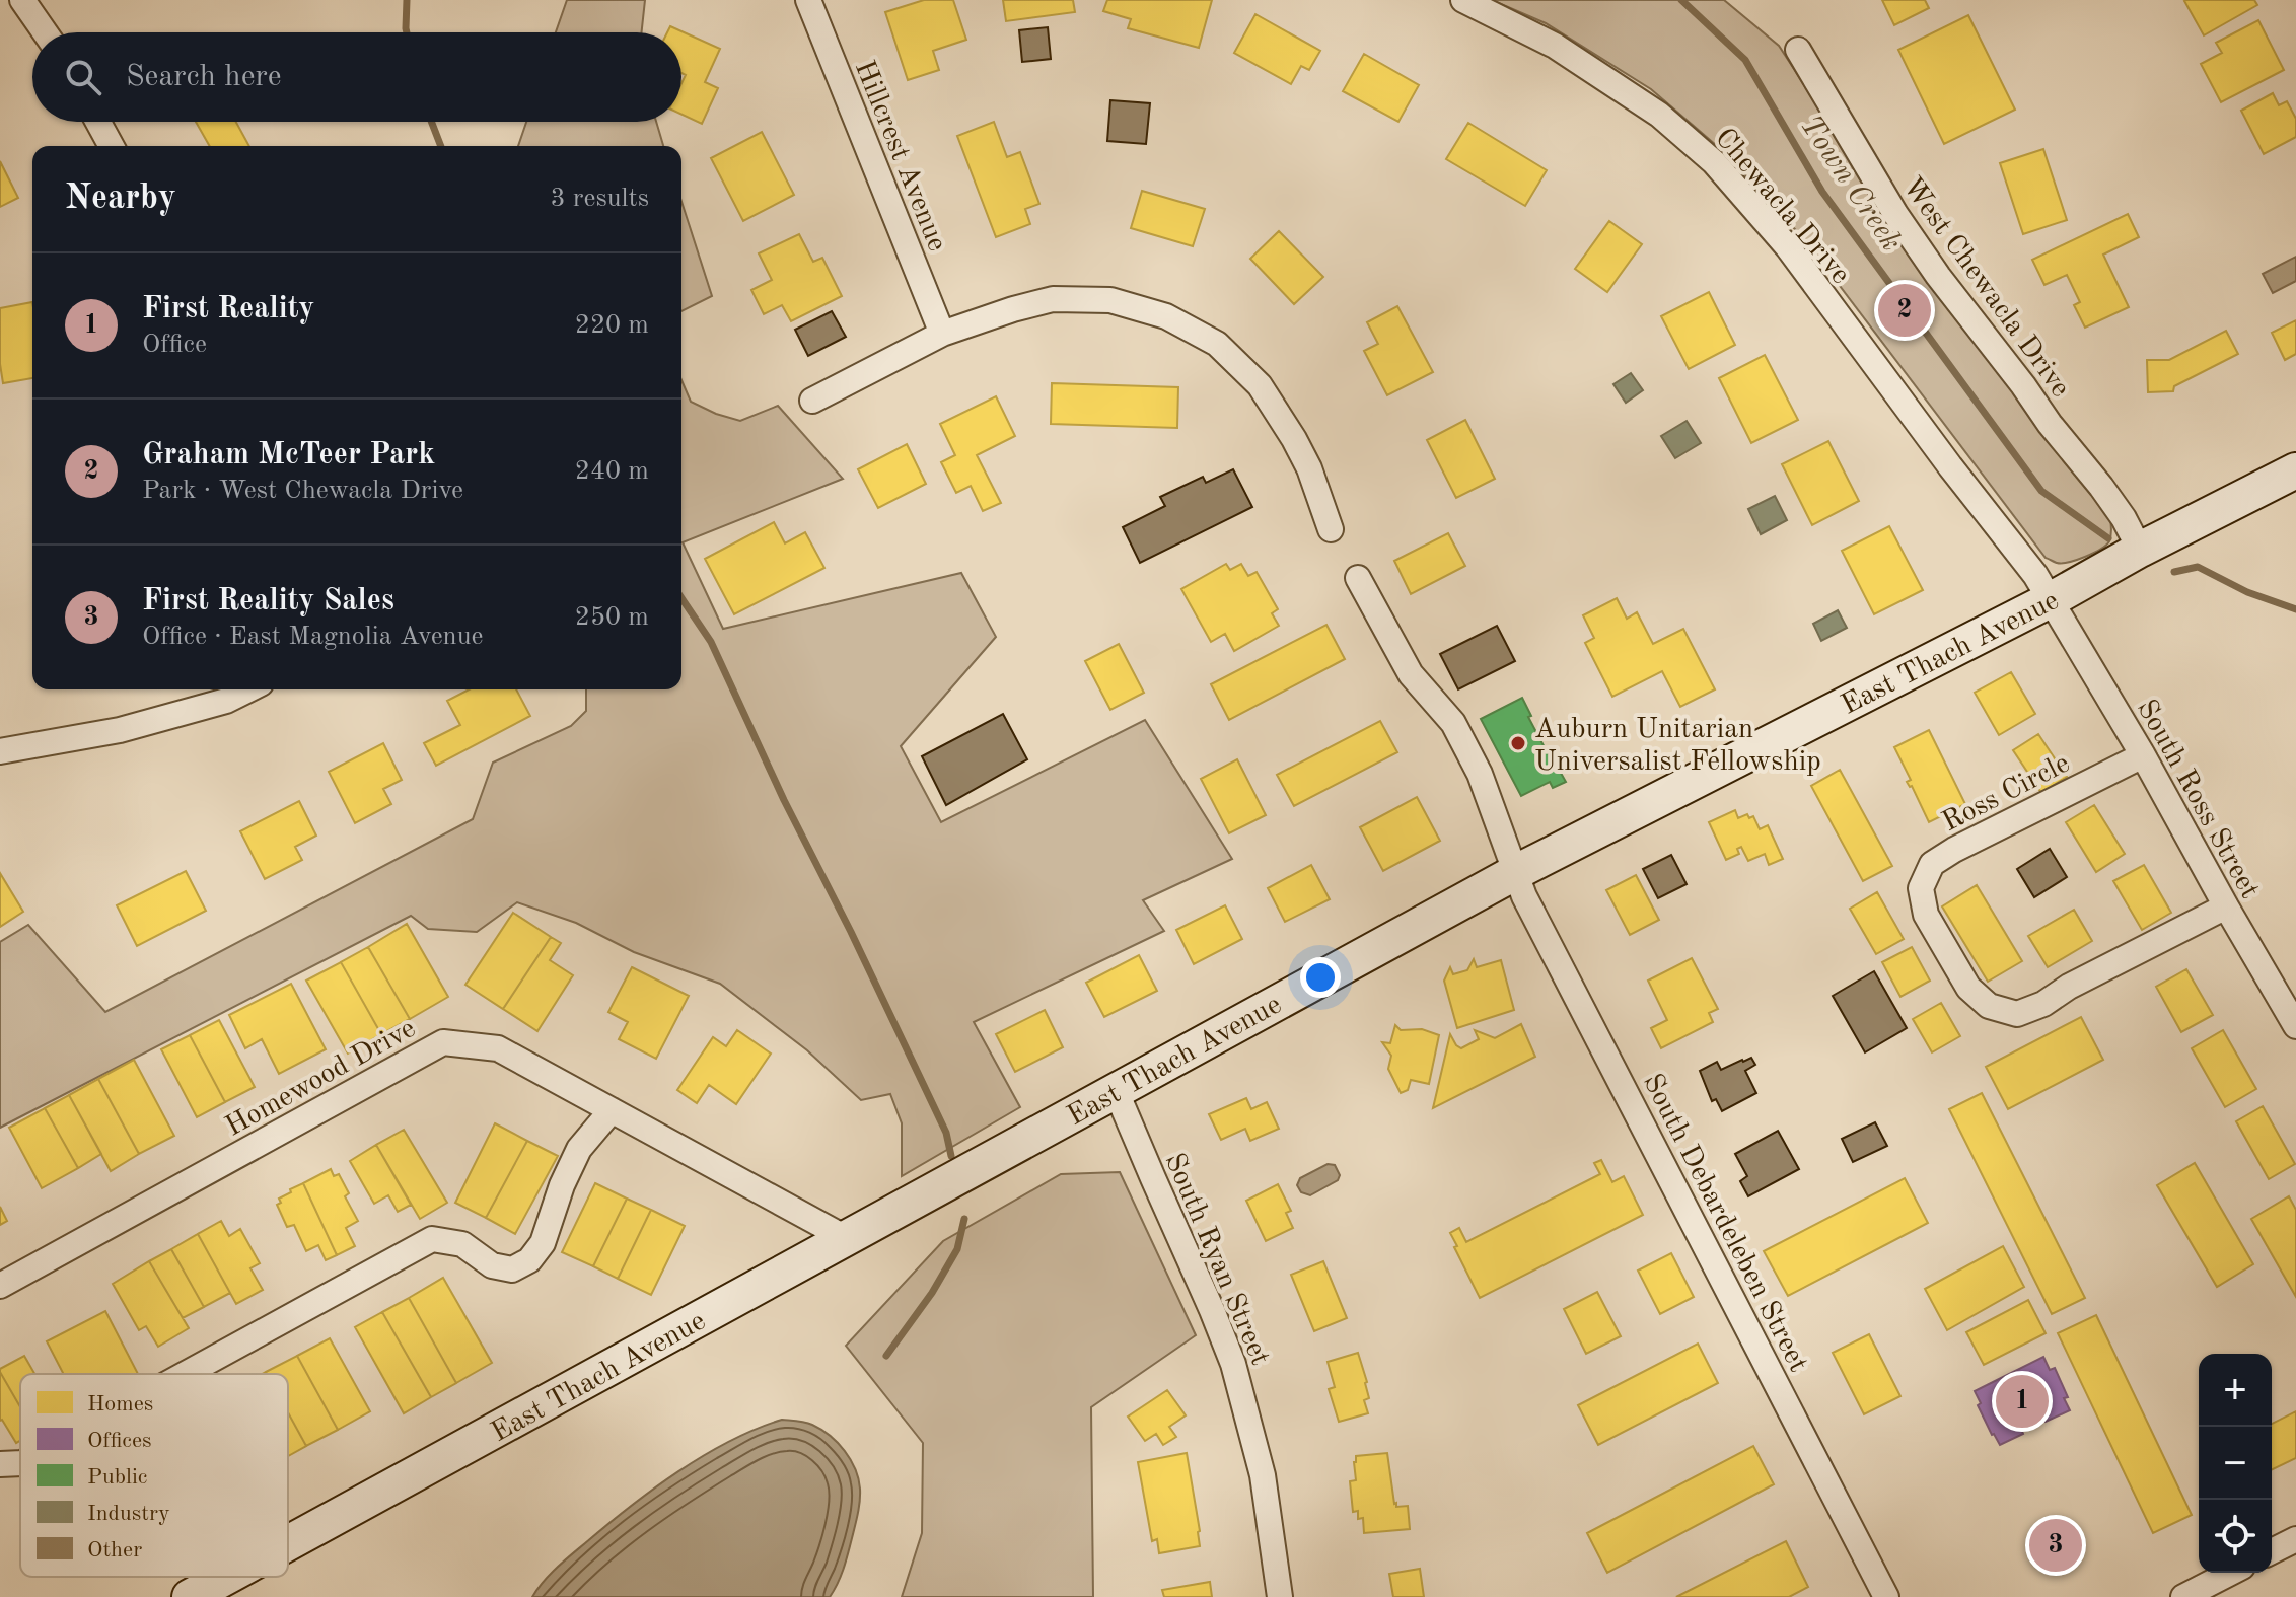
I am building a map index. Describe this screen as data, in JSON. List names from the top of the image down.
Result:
{
  "streets": {
    "street": [
      "Hillcrest Avenue",
      "Chewacla Drive",
      "West Chewacla Drive",
      "East Thach Avenue",
      "Ross Circle",
      "South Ross Street",
      "Homewood Drive",
      "South Debardeleben Street",
      "South Ryan Street"
    ]
  },
  "crossings": [
    ["Chewacla Drive", "East Thach Avenue"],
    ["Chewacla Drive", "South Ross Street"],
    ["West Chewacla Drive", "East Thach Avenue"],
    ["East Thach Avenue", "South Ross Street"],
    ["East Thach Avenue", "Homewood Drive"],
    ["East Thach Avenue", "South Debardeleben Street"],
    ["East Thach Avenue", "South Ryan Street"],
    ["Ross Circle", "South Ross Street"]
  ],
  "water": ["Town Creek"],
  "places": ["Auburn Unitarian Universalist Fellowship"],
  "legend": [
    "Homes",
    "Offices",
    "Public",
    "Industry",
    "Other"
  ],
  "page": {
    "search": "Search here",
    "heading": ["Nearby", "3 results"],
    "list": [
      {
        "mark": "1",
        "name": "First Reality",
        "note": "Office",
        "value": "220 m"
      },
      {
        "mark": "2",
        "name": "Graham McTeer Park",
        "note": "Park · West Chewacla Drive",
        "value": "240 m"
      },
      {
        "mark": "3",
        "name": "First Reality Sales",
        "note": "Office · East Magnolia Avenue",
        "value": "250 m"
      }
    ],
    "pins": ["2", "1", "3"],
    "map_buttons": ["+", "−"]
  }
}
